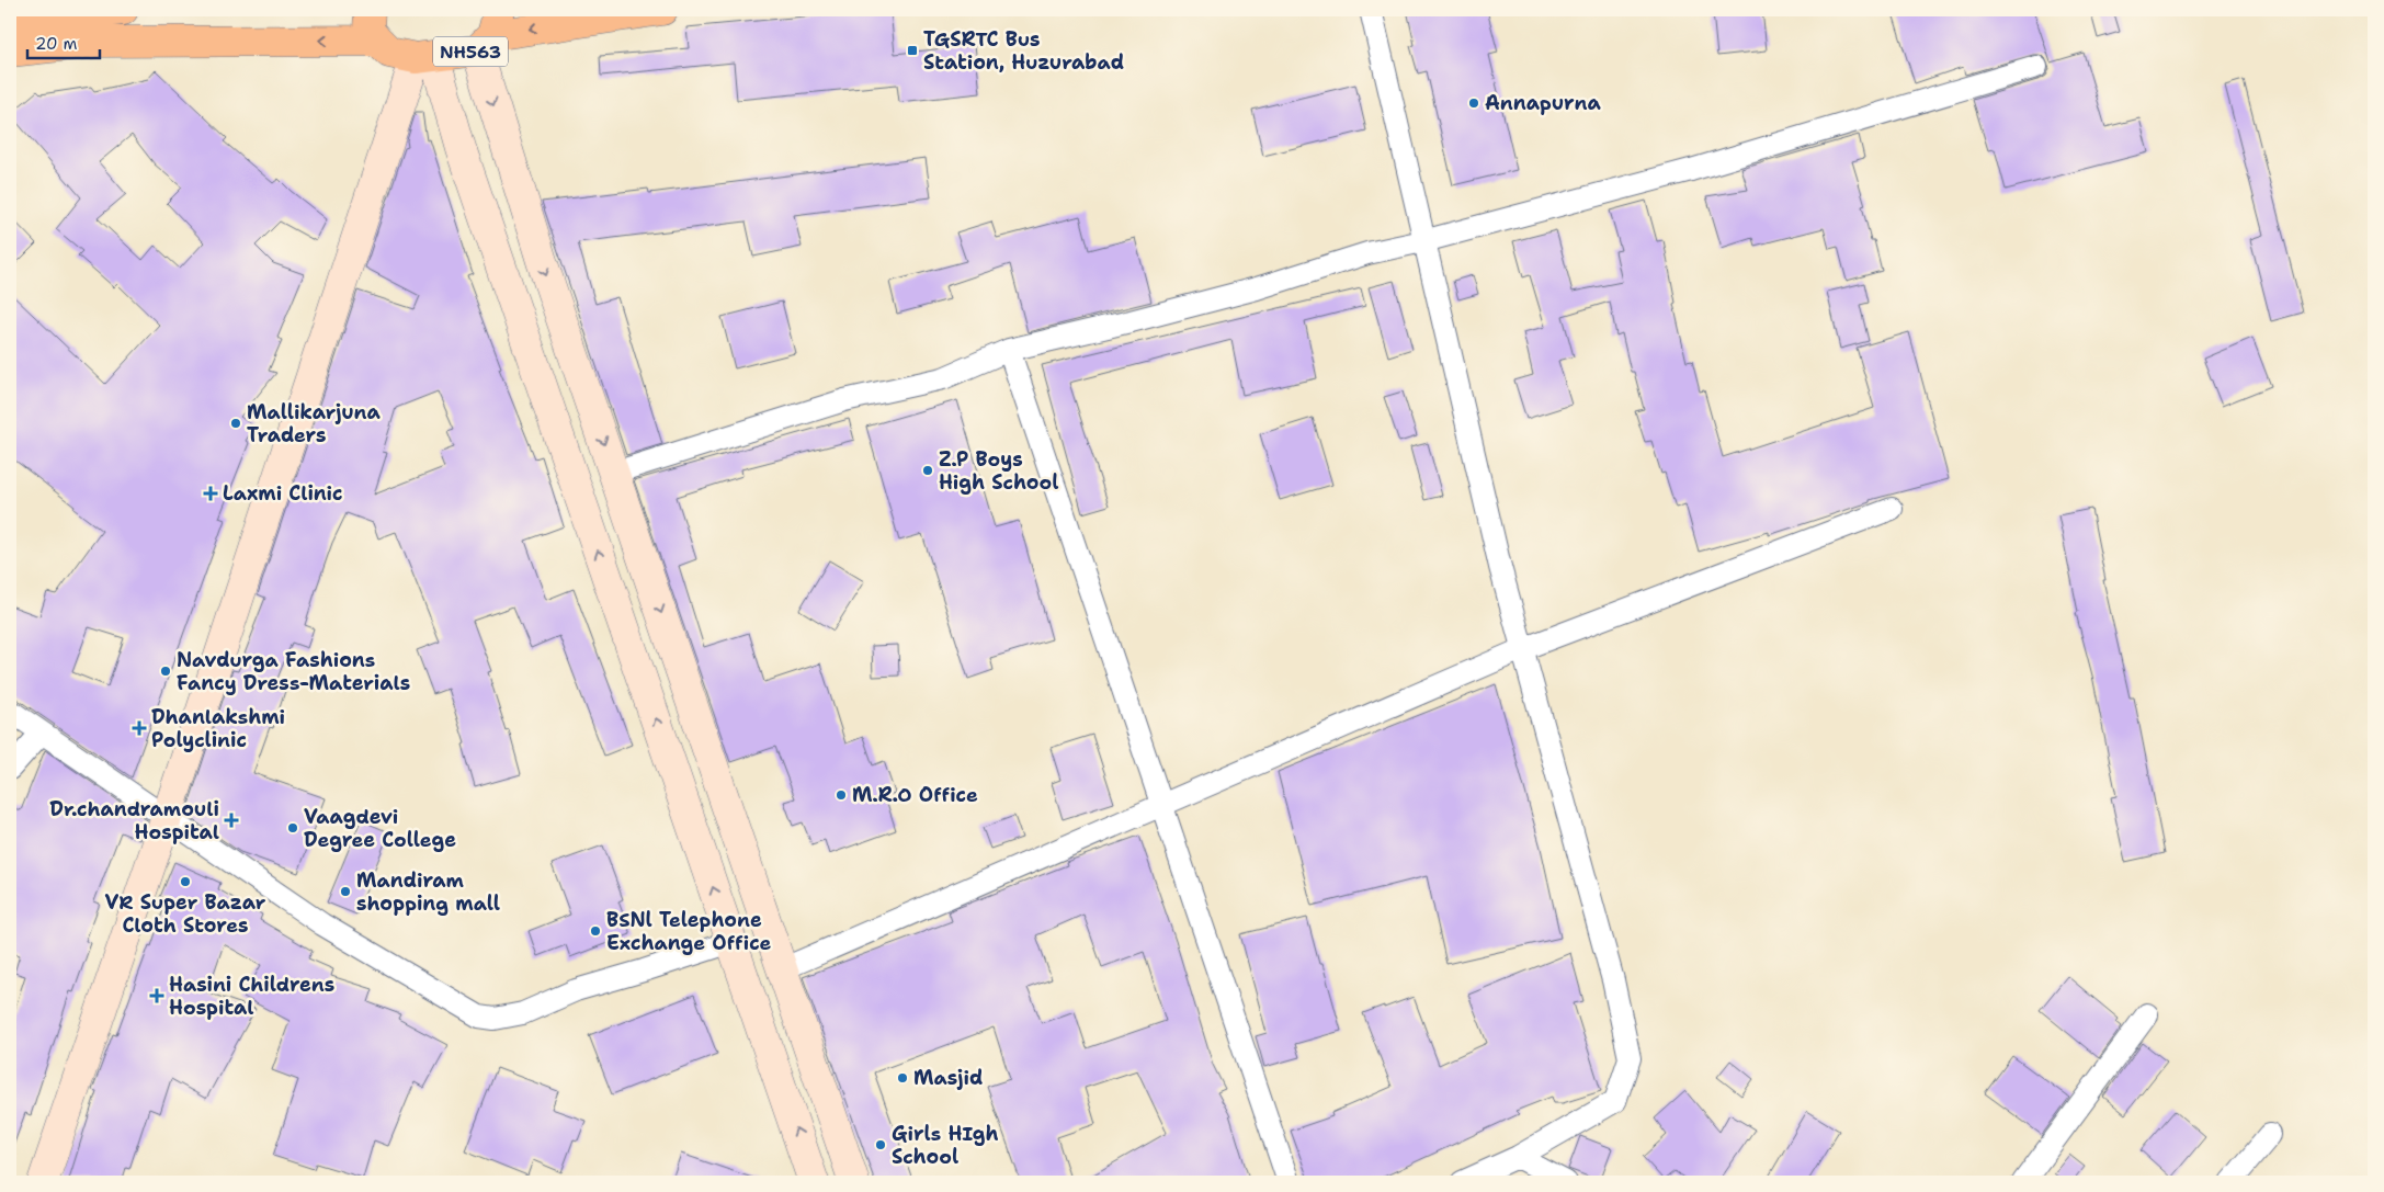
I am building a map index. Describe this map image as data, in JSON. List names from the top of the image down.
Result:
{
  "streets": {
    "highway": ["NH563"]
  },
  "places": {
    "transit": ["TGSRTC Bus Station, Huzurabad"],
    "other": [
      "Annapurna",
      "Mallikarjuna Traders",
      "Z.P Boys High School",
      "Navdurga Fashions Fancy Dress-Materials",
      "M.R.O Office",
      "Vaagdevi Degree College",
      "VR Super Bazar Cloth Stores",
      "Mandiram shopping mall",
      "BSNl Telephone Exchange Office",
      "Masjid",
      "Girls HIgh School"
    ],
    "health": [
      "Laxmi Clinic",
      "Dhanlakshmi Polyclinic",
      "Dr.chandramouli Hospital",
      "Hasini Childrens Hospital"
    ]
  },
  "scale_bar": "20 m"
}
